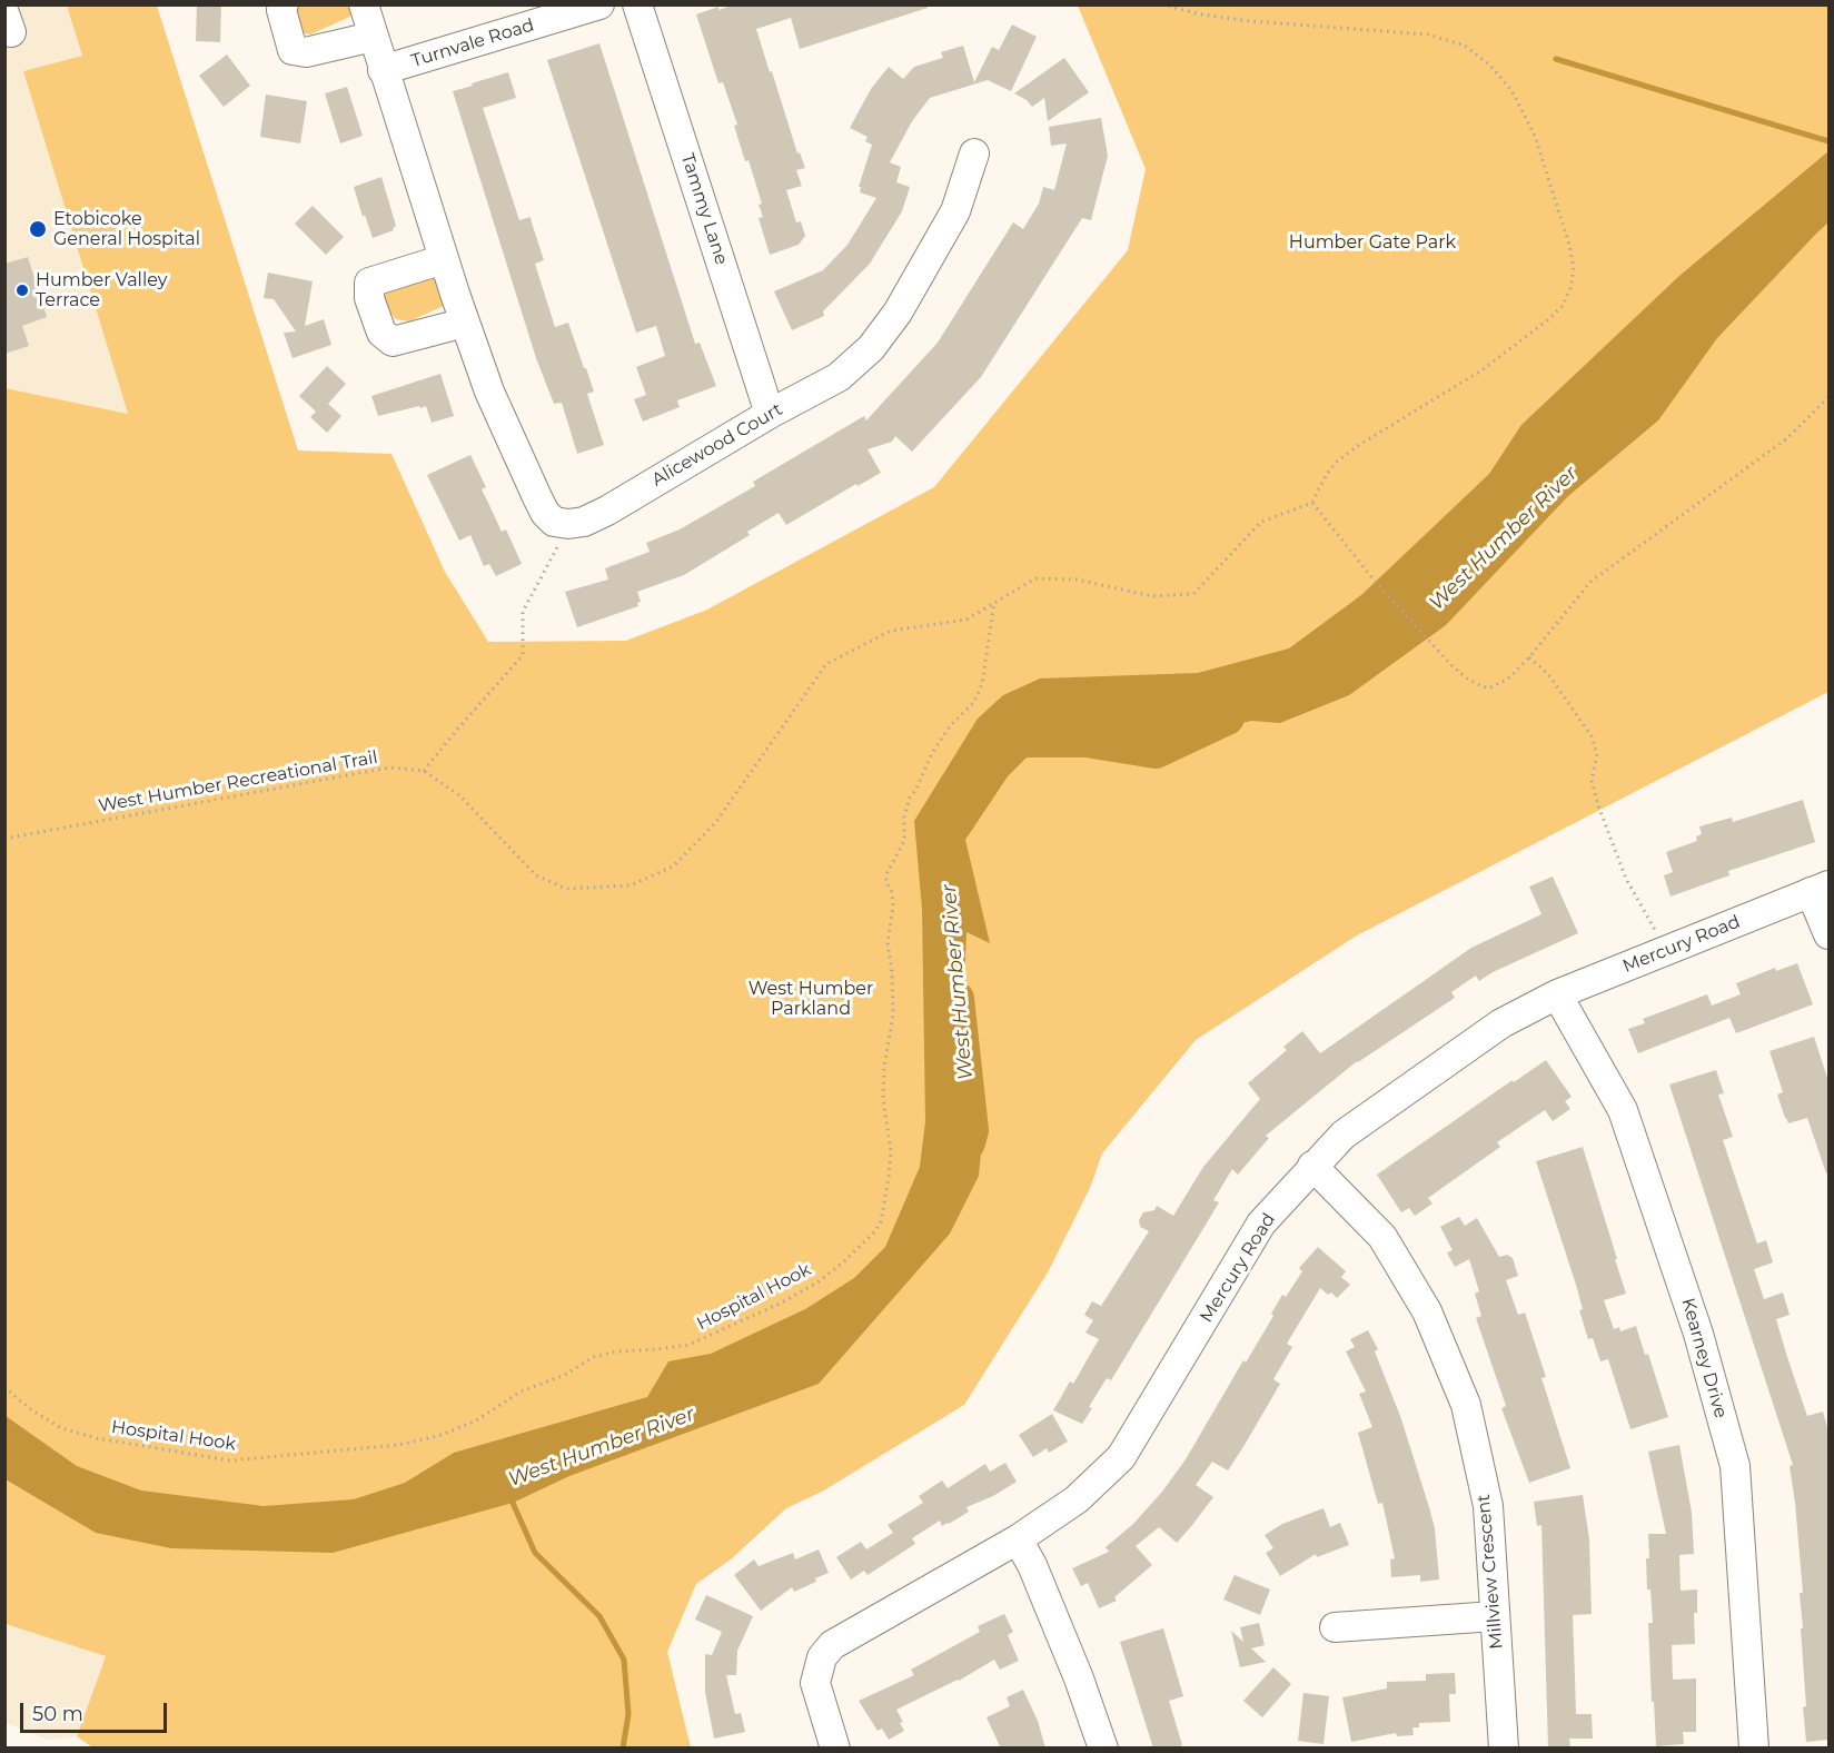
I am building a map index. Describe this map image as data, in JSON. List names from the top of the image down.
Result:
{
  "streets": {
    "street": [
      "Turnvale Road",
      "Tammy Lane",
      "Alicewood Court",
      "Mercury Road",
      "Kearney Drive",
      "Millview Crescent"
    ],
    "path": ["West Humber Recreational Trail", "Hospital Hook"]
  },
  "crossings": [
    ["Tammy Lane", "Alicewood Court"],
    ["West Humber Recreational Trail", "Hospital Hook"],
    ["Mercury Road", "Kearney Drive"],
    ["Mercury Road", "Millview Crescent"]
  ],
  "water": ["West Humber River"],
  "parks": ["Humber Gate Park", "West Humber Parkland"],
  "places": ["Etobicoke General Hospital", "Humber Valley Terrace"],
  "scale_bar": "50 m"
}
